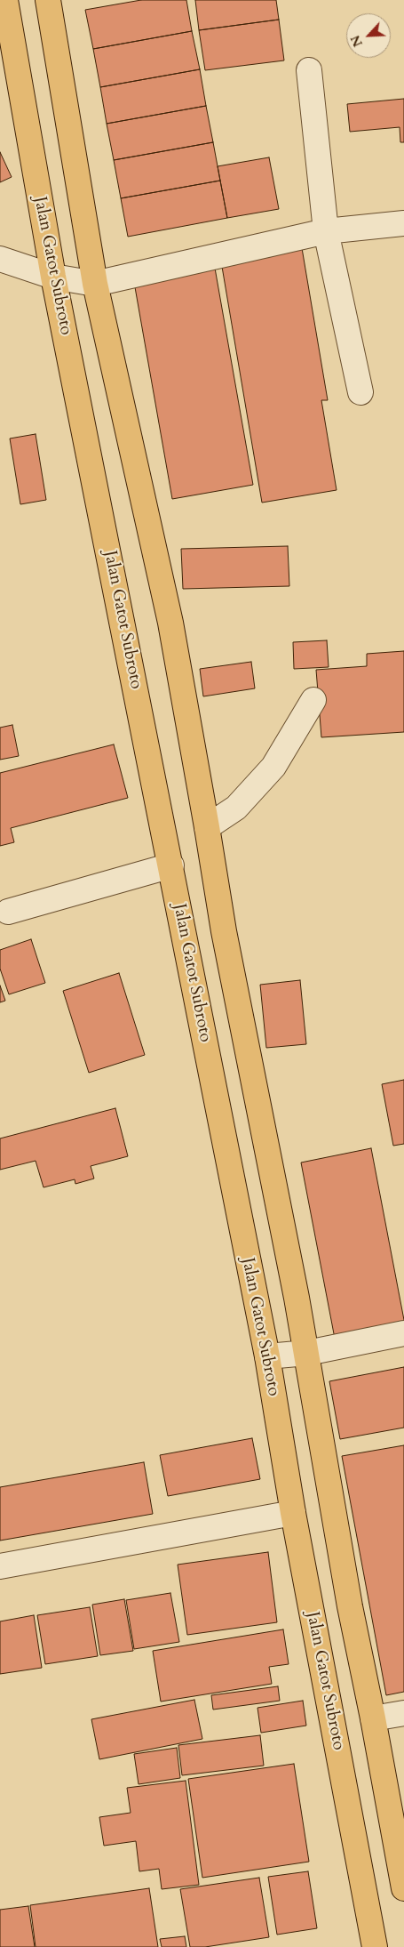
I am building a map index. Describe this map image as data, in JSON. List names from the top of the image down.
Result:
{
  "streets": {
    "main road": ["Jalan Gatot Subroto"]
  },
  "north": "bottom left"
}
